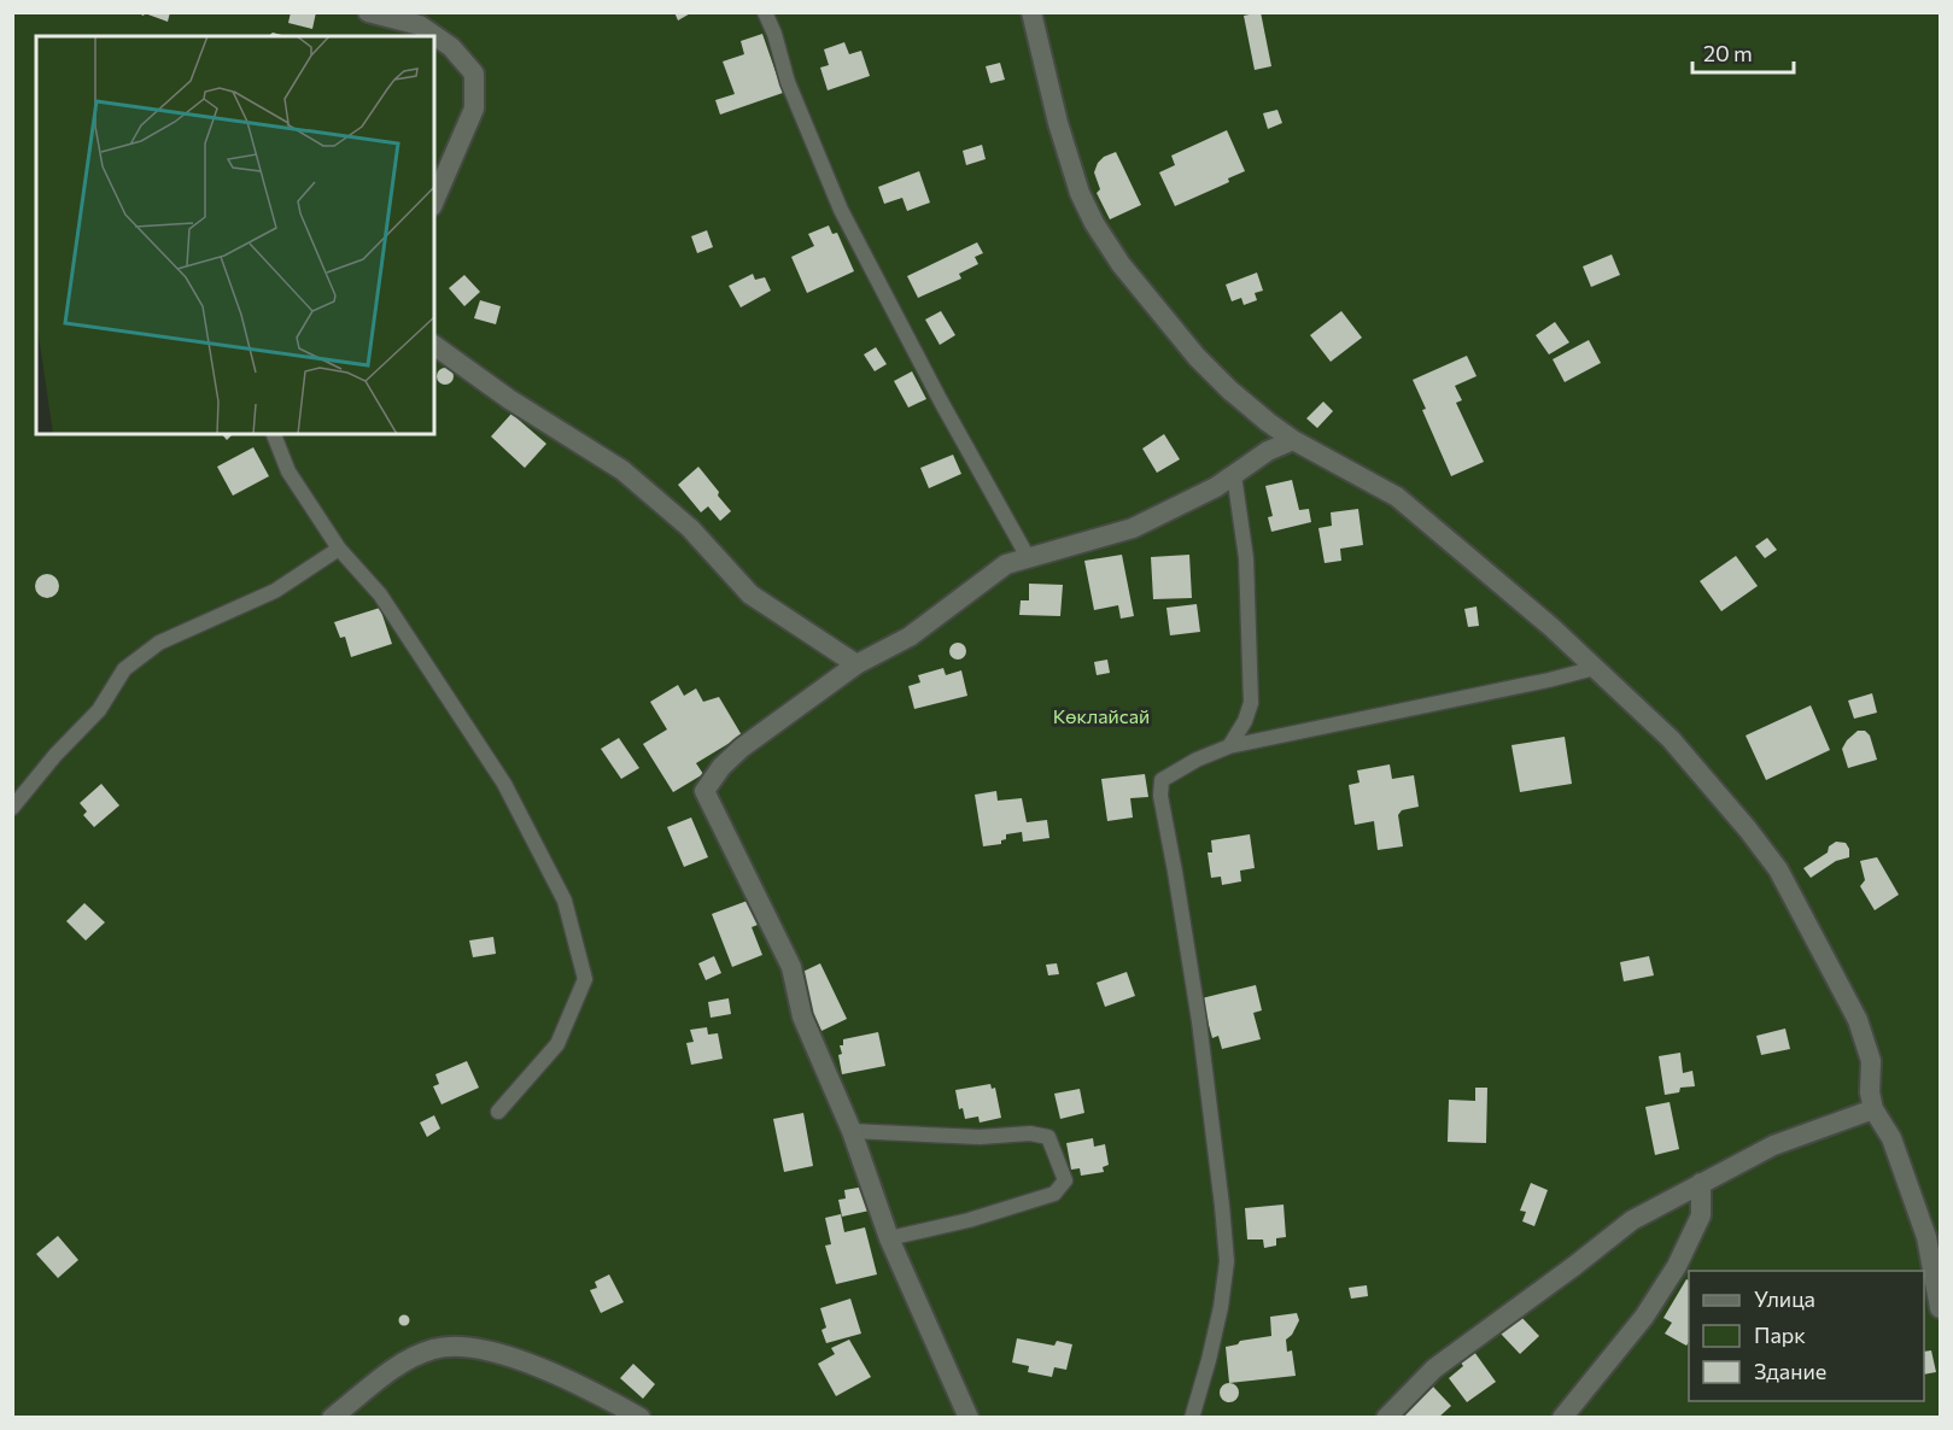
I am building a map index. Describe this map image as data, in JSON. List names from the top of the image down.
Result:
{
  "parks": ["Көклайсай"],
  "legend": ["Улица", "Парк", "Здание"],
  "scale_bar": "20 m"
}
